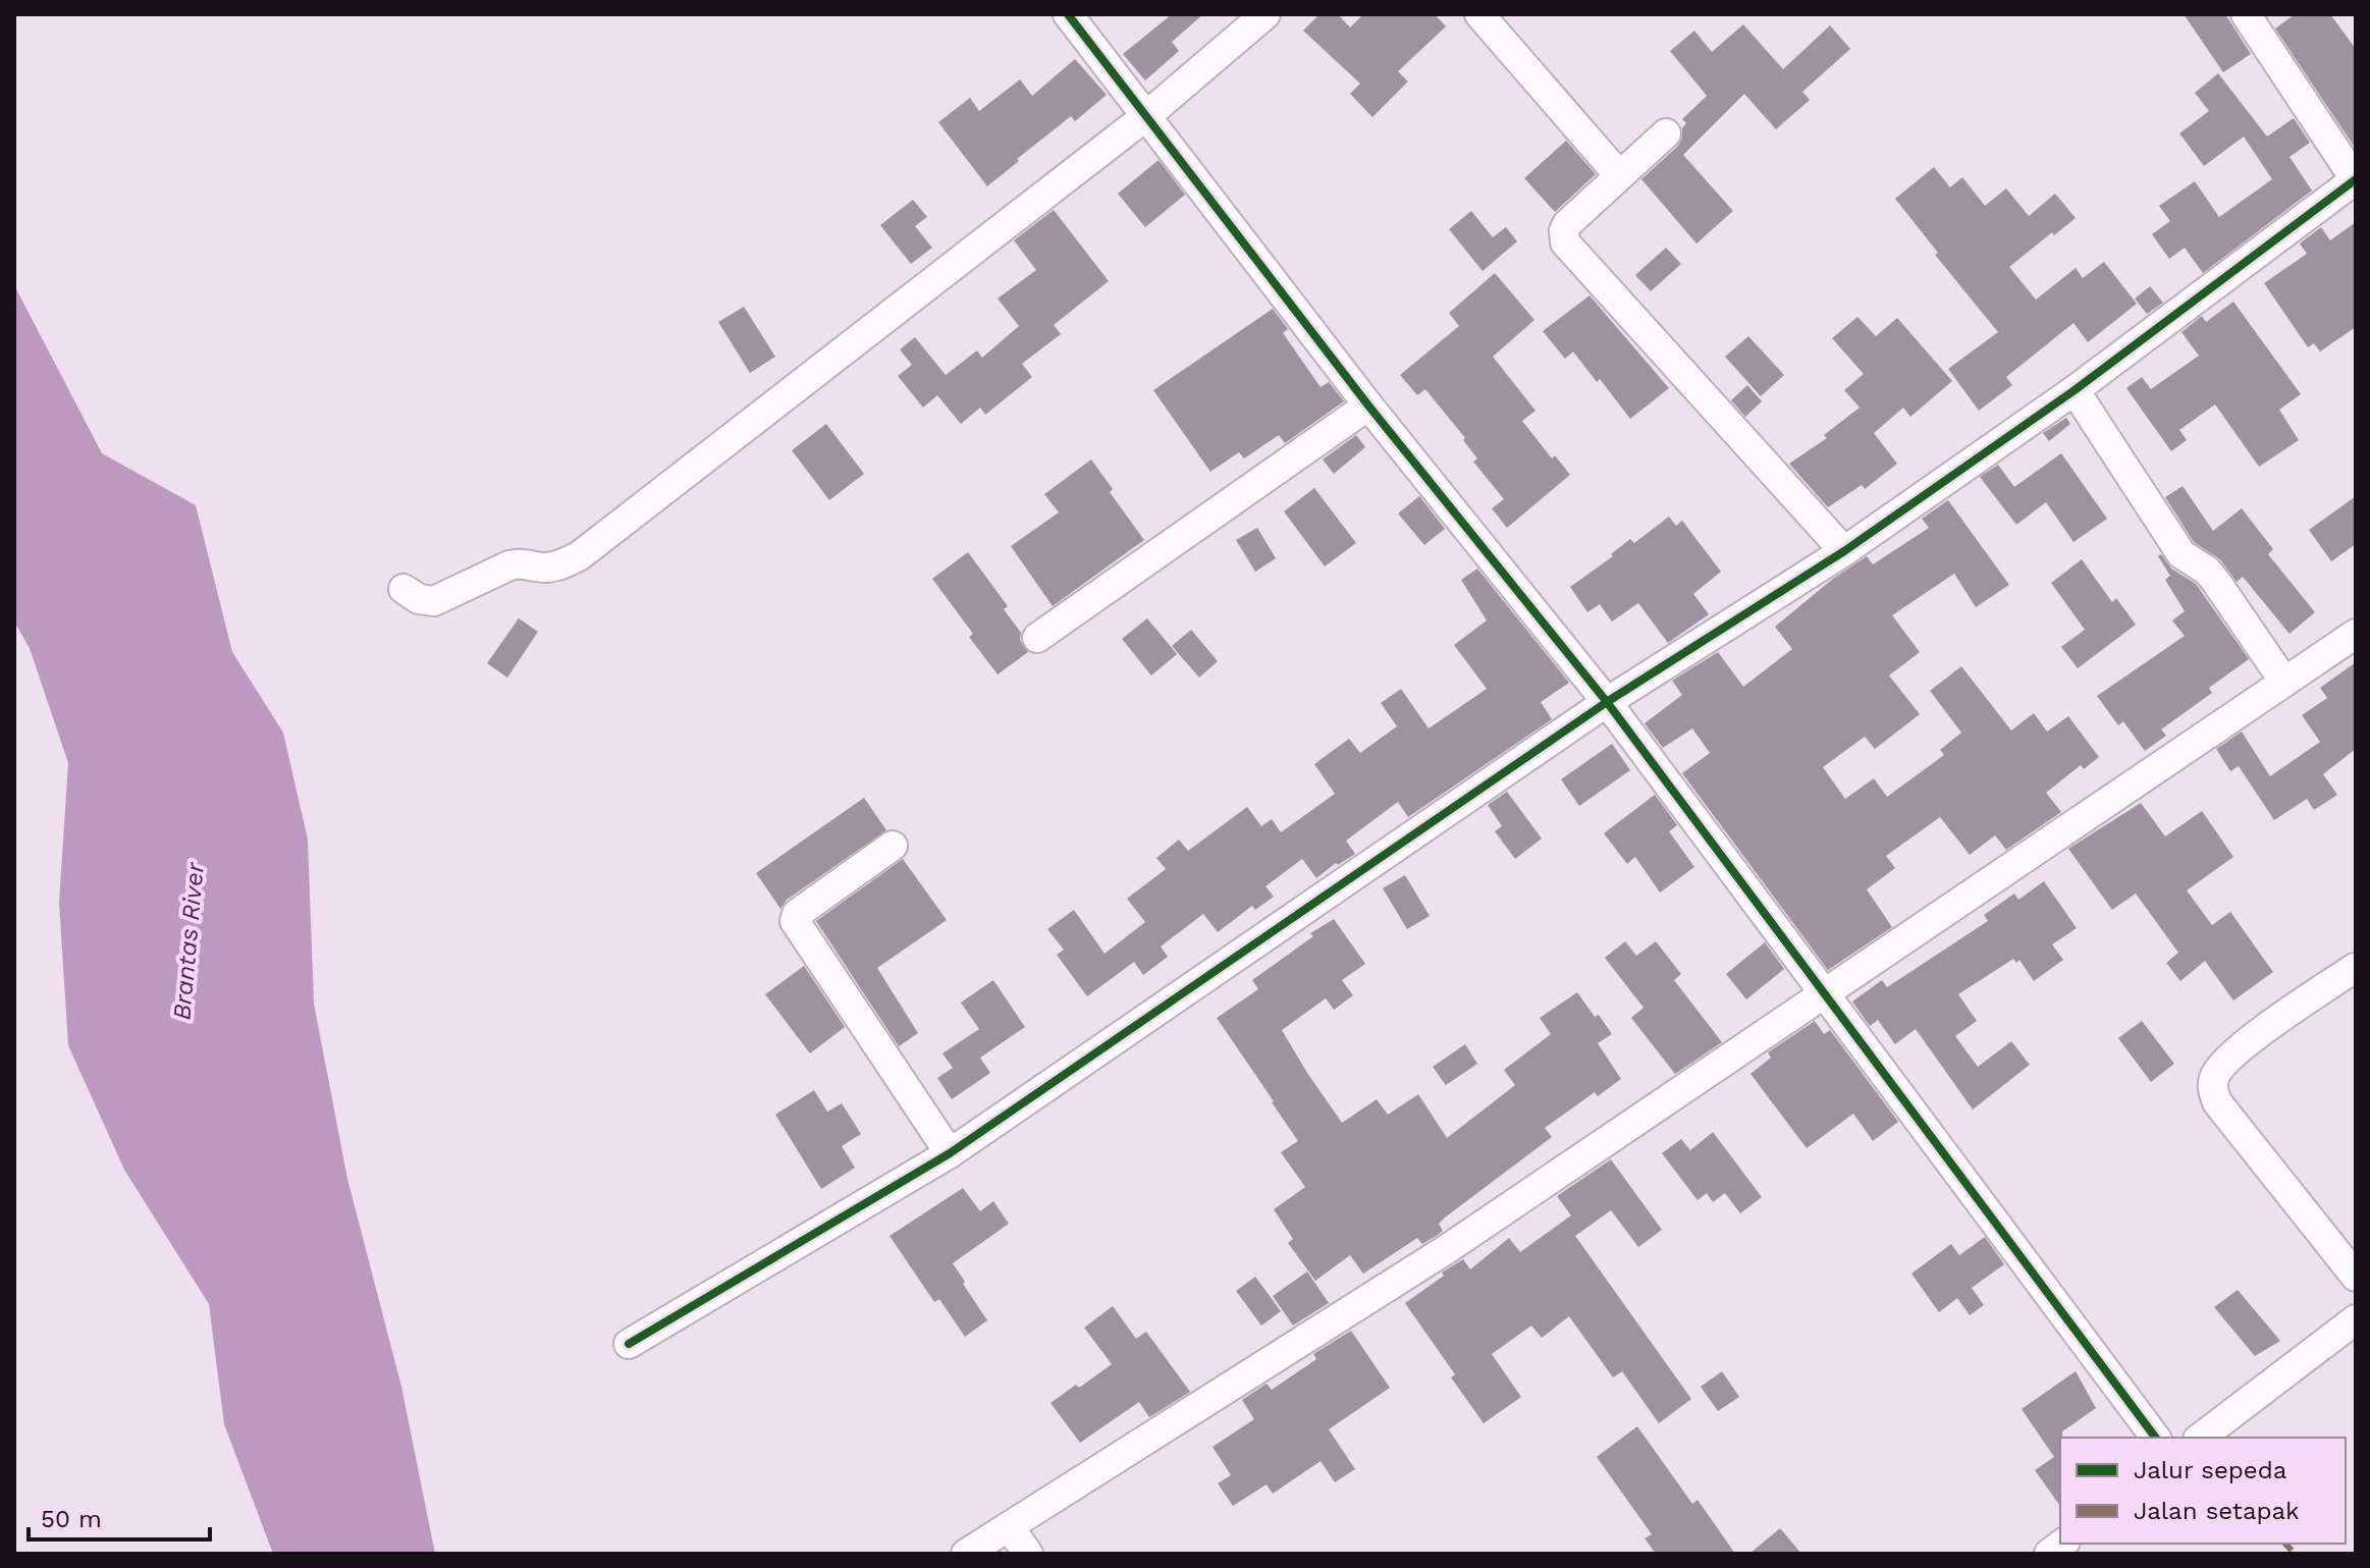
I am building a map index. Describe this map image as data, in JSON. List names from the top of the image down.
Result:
{
  "water": ["Brantas River"],
  "legend": ["Jalur sepeda", "Jalan setapak"],
  "scale_bar": "50 m"
}
